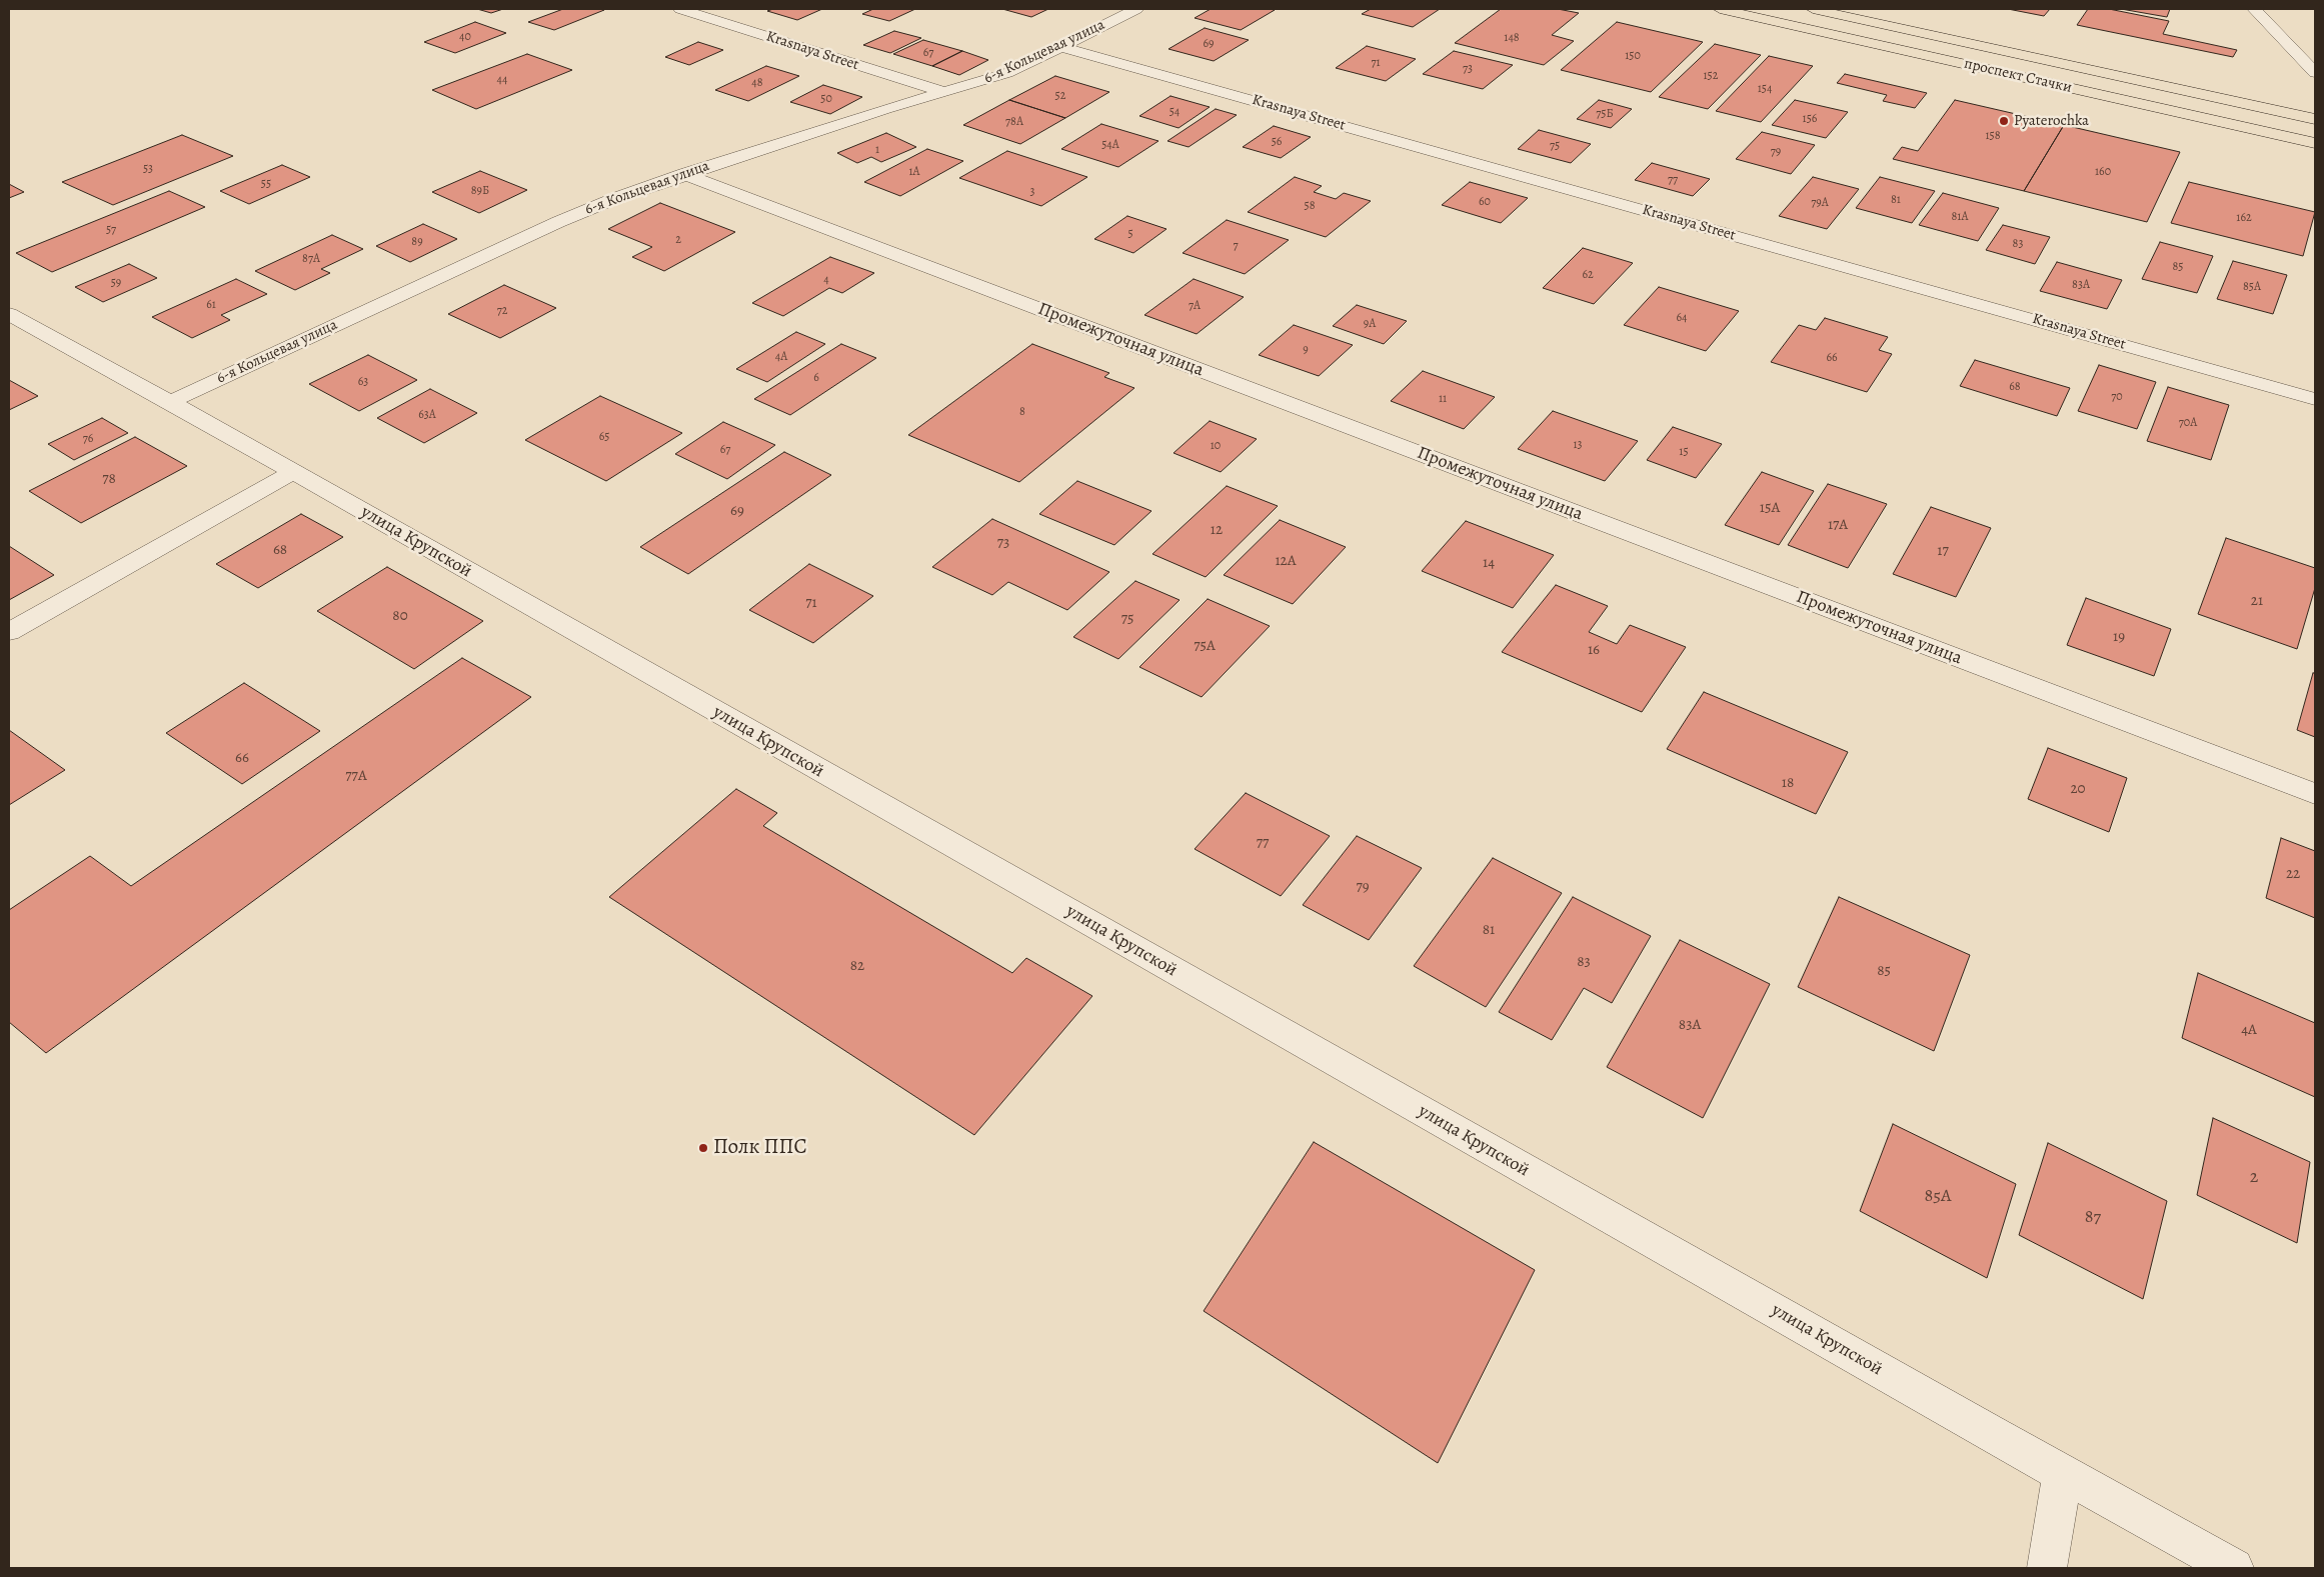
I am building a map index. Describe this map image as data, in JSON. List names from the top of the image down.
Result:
{
  "streets": {
    "main road": ["проспект Стачки"],
    "street": [
      "Krasnaya Street",
      "6-я Кольцевая улица",
      "Промежуточная улица",
      "улица Крупской"
    ]
  },
  "crossings": [
    ["Krasnaya Street", "6-я Кольцевая улица"],
    ["6-я Кольцевая улица", "Промежуточная улица"],
    ["6-я Кольцевая улица", "улица Крупской"]
  ],
  "places": ["Pyaterochka", "Полк ППС"],
  "house_numbers": [
    "40",
    "148",
    "69",
    "67",
    "150",
    "71",
    "73",
    "152",
    "44",
    "48",
    "154",
    "52",
    "50",
    "54",
    "75Б",
    "156",
    "78А",
    "158",
    "56",
    "54А",
    "75",
    "1",
    "79",
    "53",
    "1А",
    "160",
    "77",
    "55",
    "89Б",
    "3",
    "81",
    "60",
    "79А",
    "58",
    "81А",
    "162",
    "57",
    "5",
    "2",
    "89",
    "83",
    "7",
    "87А",
    "85",
    "62",
    "4",
    "59",
    "83А",
    "85А",
    "61",
    "7А",
    "72",
    "64",
    "9А",
    "9",
    "4А",
    "66",
    "6",
    "63",
    "68",
    "70",
    "11",
    "8",
    "63А",
    "70А",
    "65",
    "76",
    "13",
    "10",
    "67",
    "15",
    "78",
    "15А",
    "69",
    "17А",
    "12",
    "73",
    "68",
    "17",
    "12А",
    "14",
    "21",
    "71",
    "80",
    "75",
    "19",
    "75А",
    "16",
    "66",
    "77А",
    "18",
    "20",
    "77",
    "22",
    "79",
    "81",
    "83",
    "82",
    "85",
    "83А",
    "4А",
    "2",
    "85А",
    "87"
  ]
}
